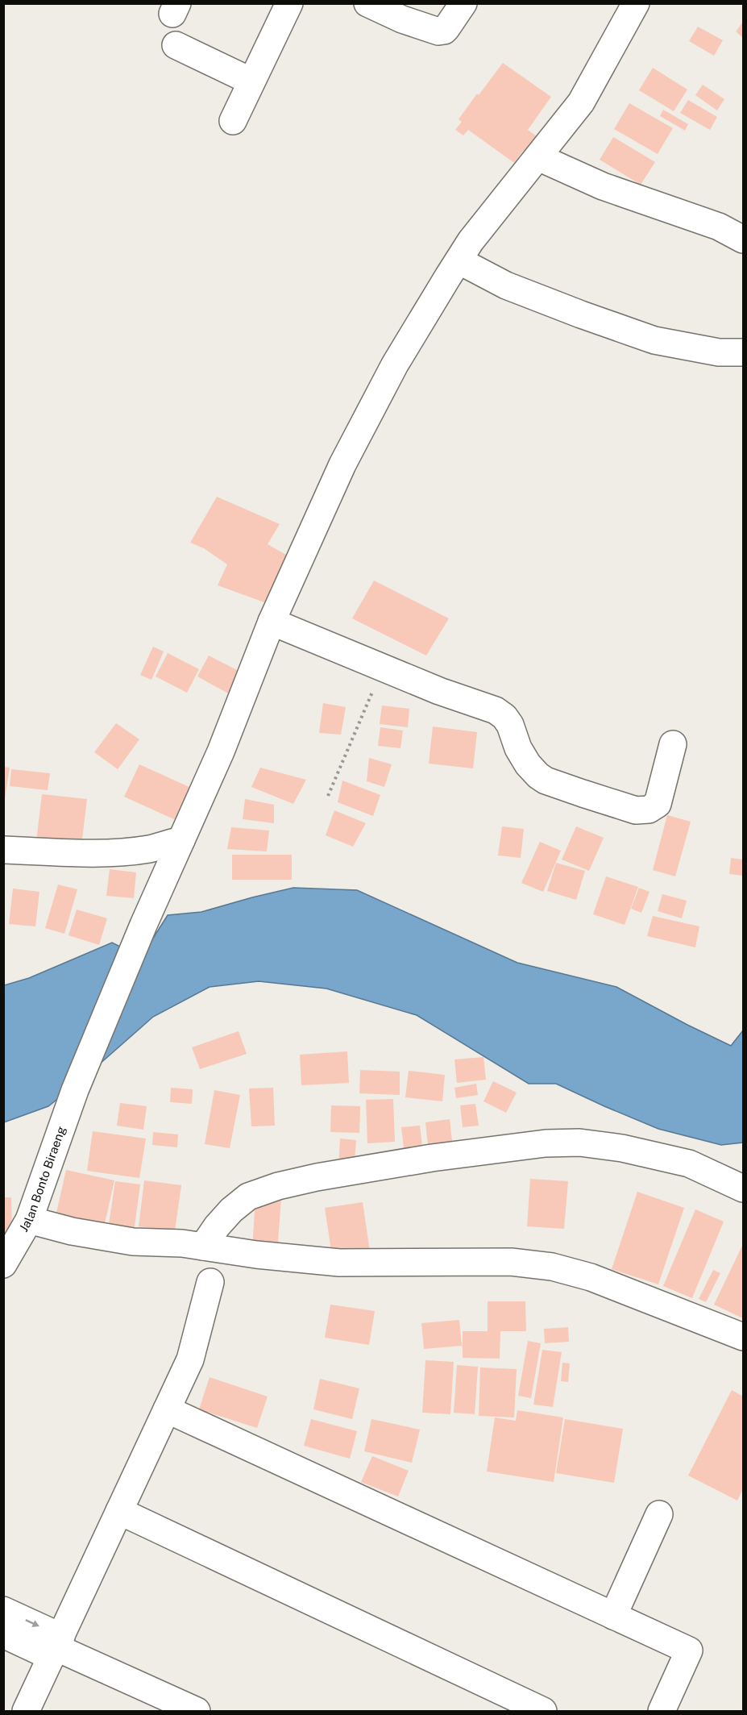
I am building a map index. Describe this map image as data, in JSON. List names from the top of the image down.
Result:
{
  "streets": {
    "street": ["Jalan Bonto Biraeng"]
  }
}
